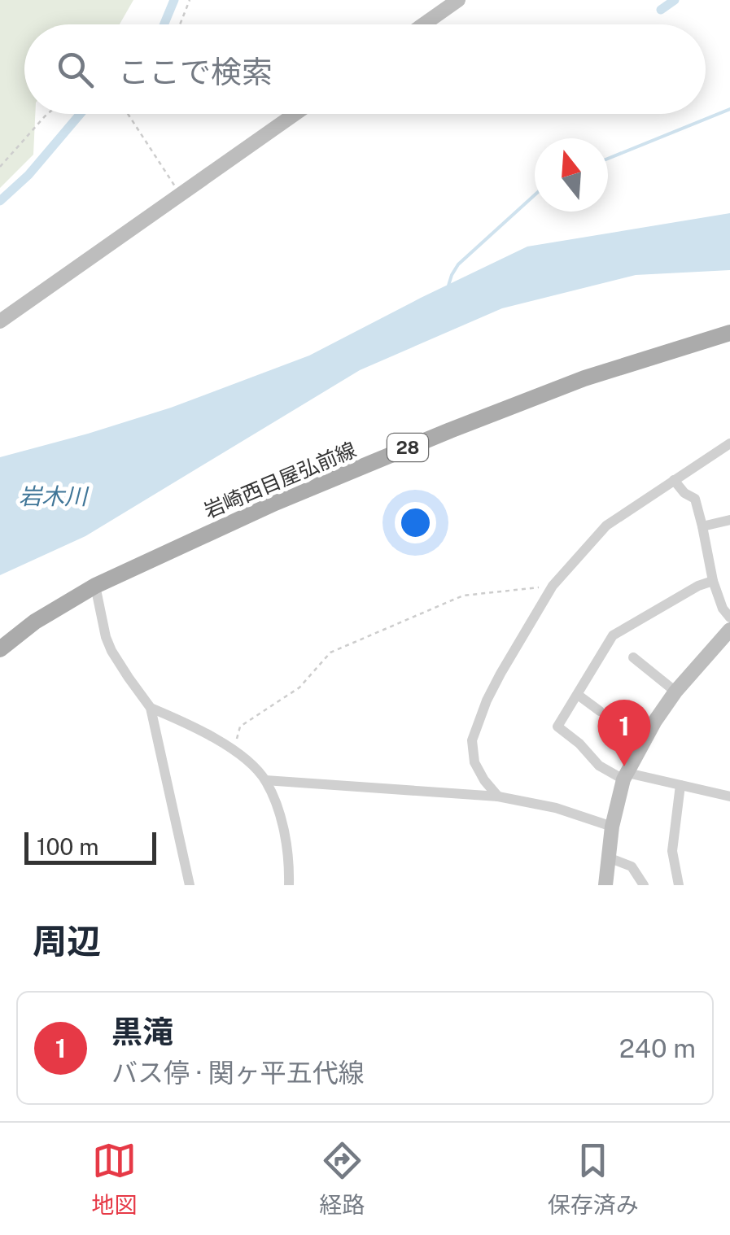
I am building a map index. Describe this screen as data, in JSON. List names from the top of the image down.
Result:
{
  "streets": {
    "main road": ["28", "岩崎西目屋弘前線"]
  },
  "water": ["岩木川"],
  "scale_bar": "100 m",
  "north": "top",
  "page": {
    "search": "ここで検索",
    "pins": "1",
    "scale": "100 m",
    "heading": "周辺",
    "list": [
      {
        "mark": "1",
        "name": "黒滝",
        "note": "バス停 · 関ヶ平五代線",
        "value": "240 m"
      }
    ],
    "nav": ["地図", "経路", "保存済み"]
  }
}
